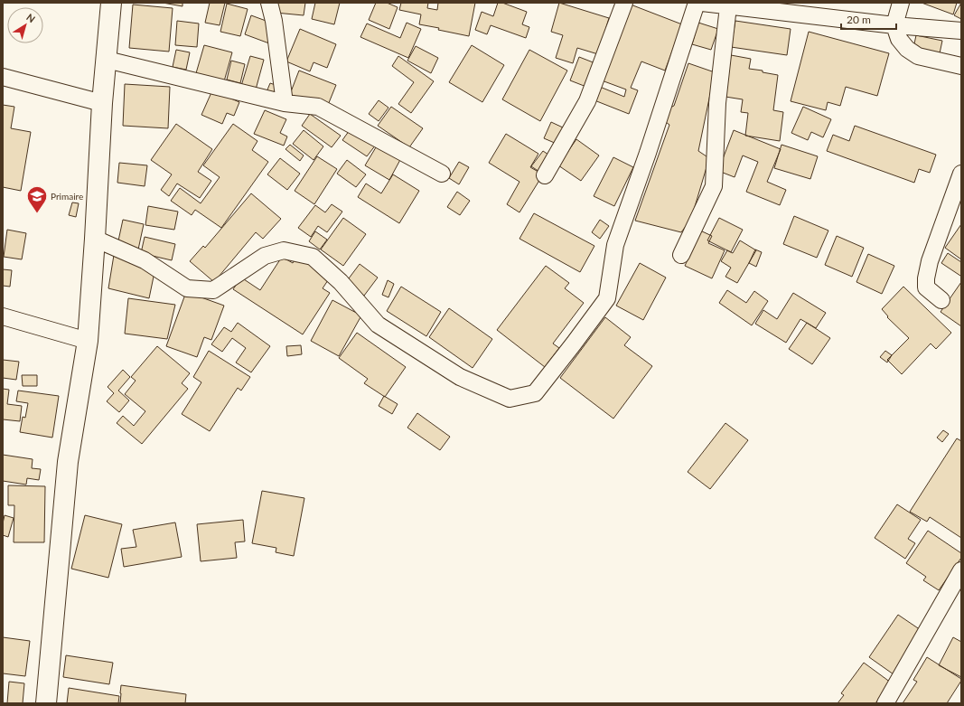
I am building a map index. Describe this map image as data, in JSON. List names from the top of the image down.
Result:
{
  "places": {
    "school or university": ["Primaire"]
  },
  "scale_bar": "20 m",
  "north": "top right"
}
